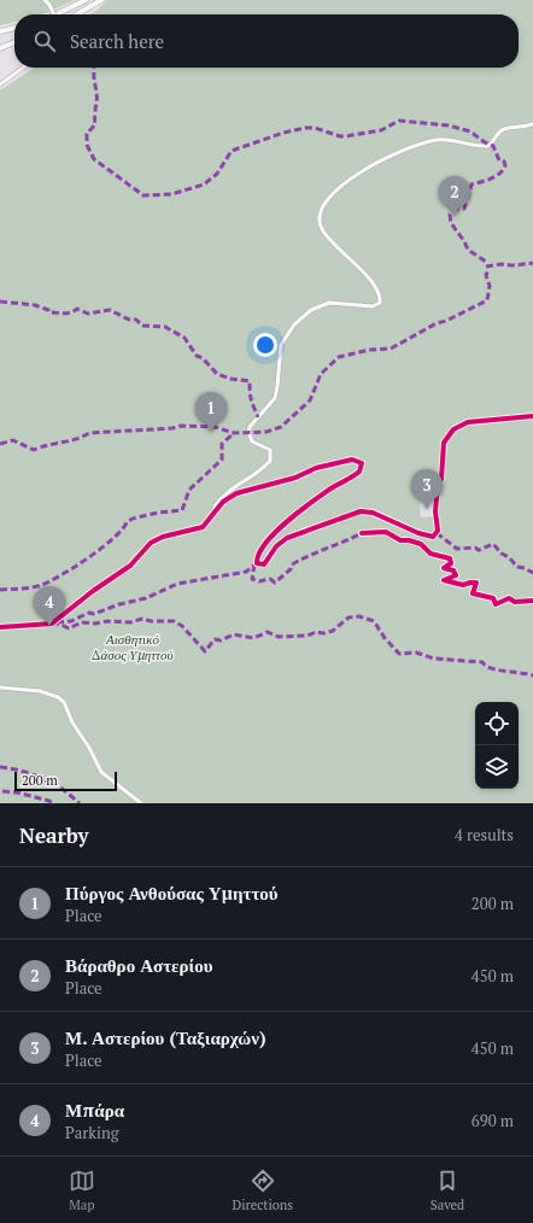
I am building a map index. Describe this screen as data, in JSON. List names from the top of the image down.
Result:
{
  "parks": ["Αισθητικό Δάσος Υμηττού"],
  "scale_bar": "200 m",
  "page": {
    "search": "Search here",
    "pins": [
      "2",
      "1",
      "3",
      "4"
    ],
    "scale": "200 m",
    "heading": ["Nearby", "4 results"],
    "list": [
      {
        "mark": "1",
        "name": "Πύργος Ανθούσας Υμηττού",
        "note": "Place",
        "value": "200 m"
      },
      {
        "mark": "2",
        "name": "Βάραθρο Αστερίου",
        "note": "Place",
        "value": "450 m"
      },
      {
        "mark": "3",
        "name": "Μ. Αστερίου (Ταξιαρχών)",
        "note": "Place",
        "value": "450 m"
      },
      {
        "mark": "4",
        "name": "Μπάρα",
        "note": "Parking",
        "value": "690 m"
      }
    ],
    "nav": ["Map", "Directions", "Saved"]
  }
}
